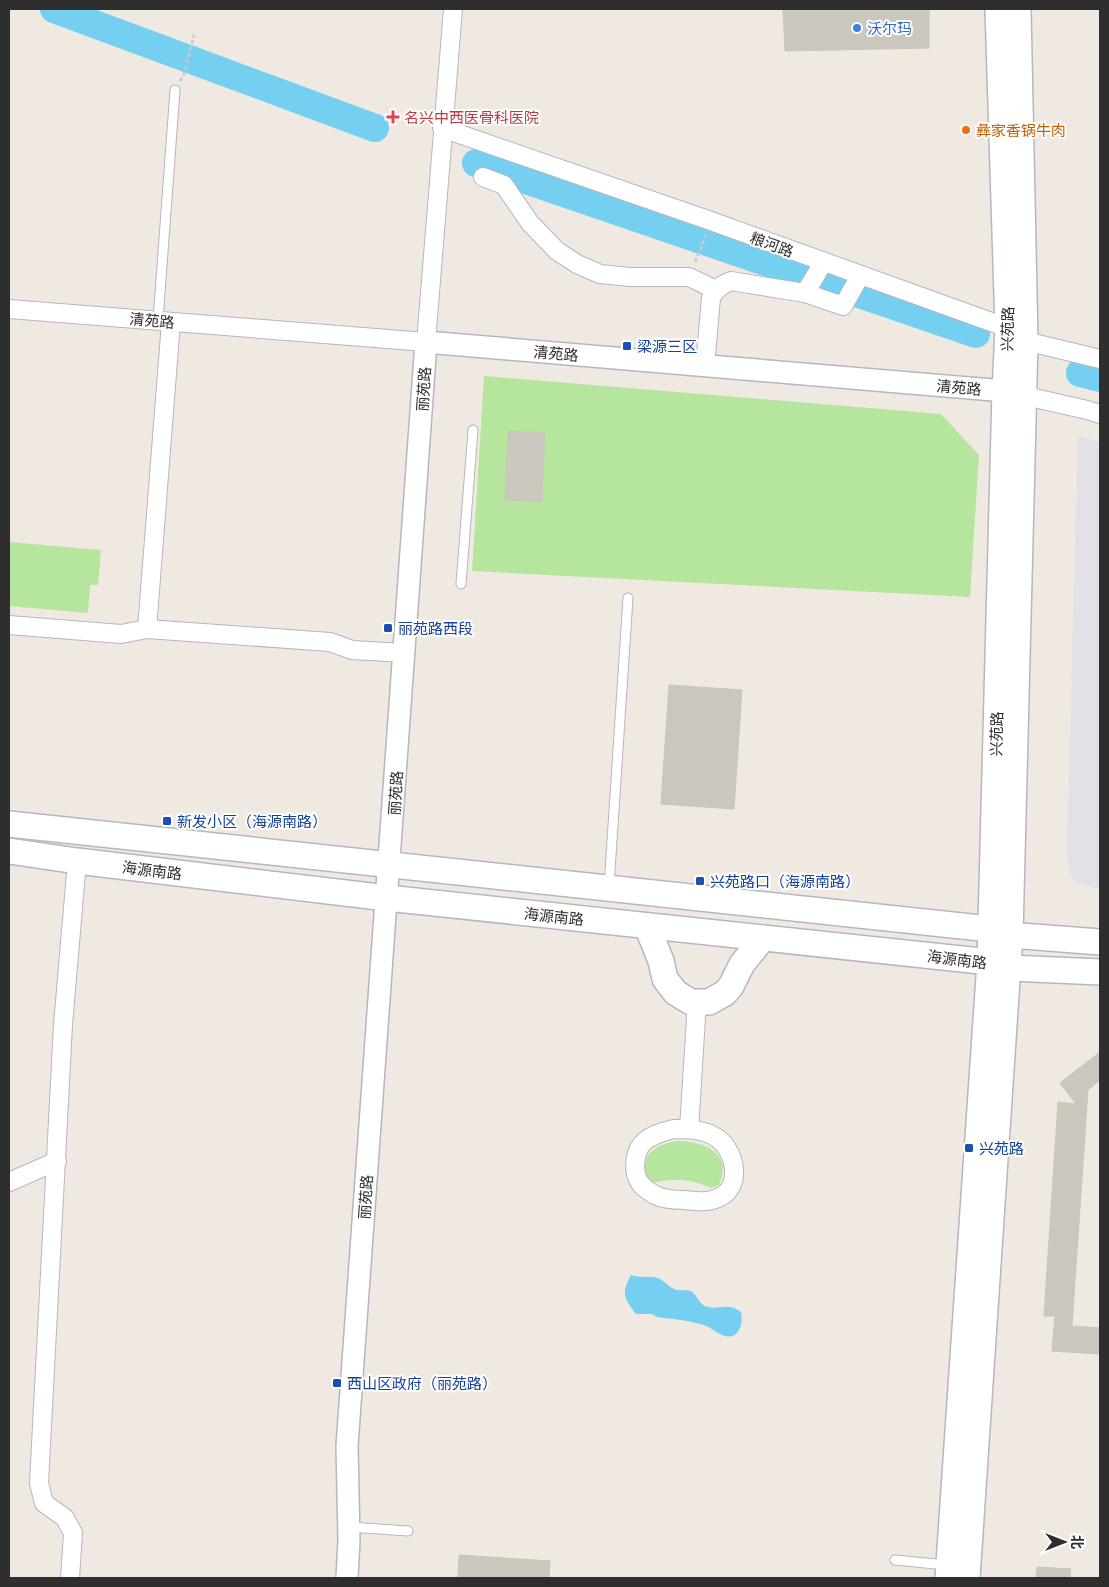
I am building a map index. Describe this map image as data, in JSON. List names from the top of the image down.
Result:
{
  "streets": {
    "main road": ["兴苑路", "海源南路"],
    "street": ["粮河路", "清苑路", "丽苑路"]
  },
  "crossings": [
    ["粮河路", "兴苑路"],
    ["粮河路", "丽苑路"],
    ["清苑路", "兴苑路"],
    ["清苑路", "丽苑路"],
    ["兴苑路", "海源南路"],
    ["丽苑路", "海源南路"]
  ],
  "places": {
    "other": ["沃尔玛", "彝家香锅牛肉"],
    "health": ["名兴中西医骨科医院"],
    "transit": [
      "梁源三区",
      "丽苑路西段",
      "新发小区（海源南路）",
      "兴苑路口（海源南路）",
      "兴苑路",
      "西山区政府（丽苑路）"
    ]
  },
  "north": "right"
}
